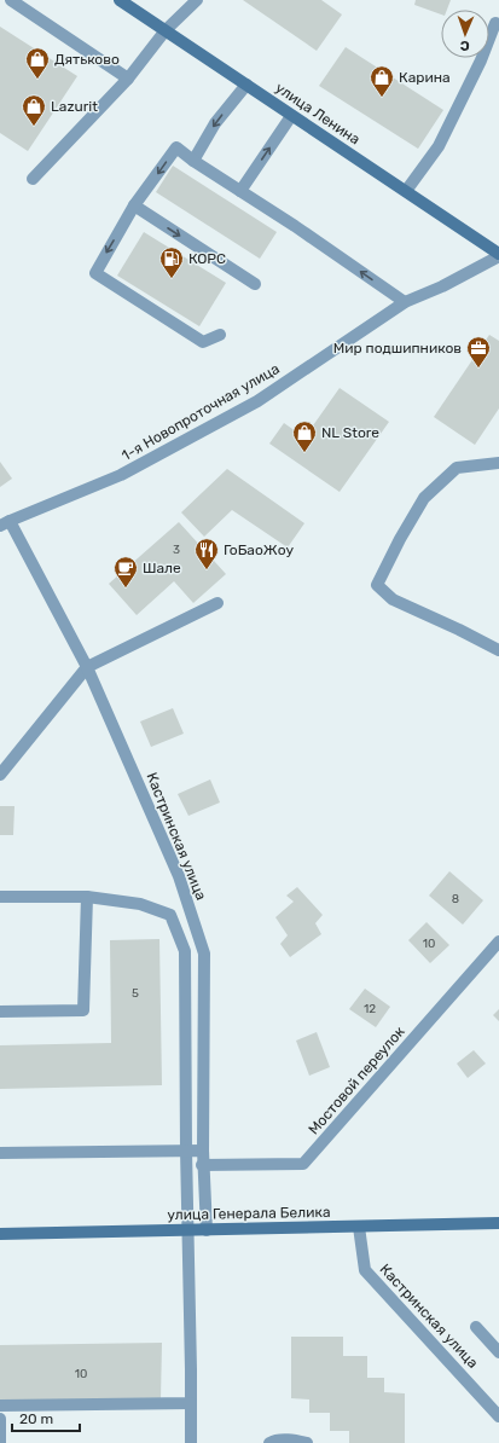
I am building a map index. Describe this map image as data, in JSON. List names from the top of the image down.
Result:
{
  "streets": {
    "main road": ["улица Ленина", "улица Генерала Белика"],
    "street": ["1-я Новопроточная улица", "Кастринская улица", "Мостовой переулок"]
  },
  "crossings": [
    ["улица Ленина", "1-я Новопроточная улица"],
    ["1-я Новопроточная улица", "Кастринская улица"],
    ["Кастринская улица", "Мостовой переулок"],
    ["Кастринская улица", "улица Генерала Белика"]
  ],
  "places": {
    "shop": [
      "Дятьково",
      "Карина",
      "Lazurit",
      "NL Store"
    ],
    "fuel station": ["КОРС"],
    "office": ["Мир подшипников"],
    "restaurant": ["ГоБаоЖоу"],
    "cafe": ["Шале"]
  },
  "house_numbers": [
    "3",
    "8",
    "10",
    "5",
    "12",
    "10"
  ],
  "scale_bar": "20 m",
  "north": "bottom"
}
